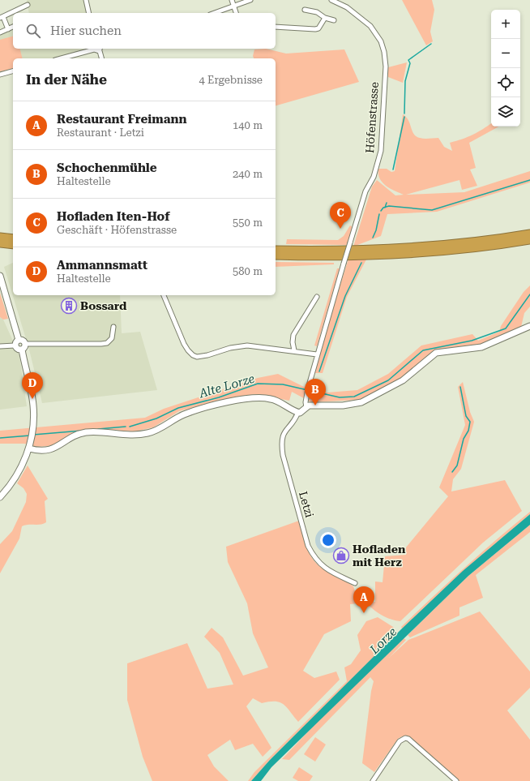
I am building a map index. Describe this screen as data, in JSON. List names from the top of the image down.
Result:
{
  "streets": {
    "street": ["Höfenstrasse", "Letzi"]
  },
  "water": ["Alte Lorze", "Lorze"],
  "places": {
    "building": ["Bossard"],
    "shop": ["Hofladen mit Herz"]
  },
  "page": {
    "map_buttons": ["+", "−"],
    "search": "Hier suchen",
    "heading": ["In der Nähe", "4 Ergebnisse"],
    "list": [
      {
        "mark": "A",
        "name": "Restaurant Freimann",
        "note": "Restaurant · Letzi",
        "value": "140 m"
      },
      {
        "mark": "B",
        "name": "Schochenmühle",
        "note": "Haltestelle",
        "value": "240 m"
      },
      {
        "mark": "C",
        "name": "Hofladen Iten-Hof",
        "note": "Geschäft · Höfenstrasse",
        "value": "550 m"
      },
      {
        "mark": "D",
        "name": "Ammannsmatt",
        "note": "Haltestelle",
        "value": "580 m"
      }
    ],
    "pins": [
      "C",
      "D",
      "B",
      "A"
    ]
  }
}
